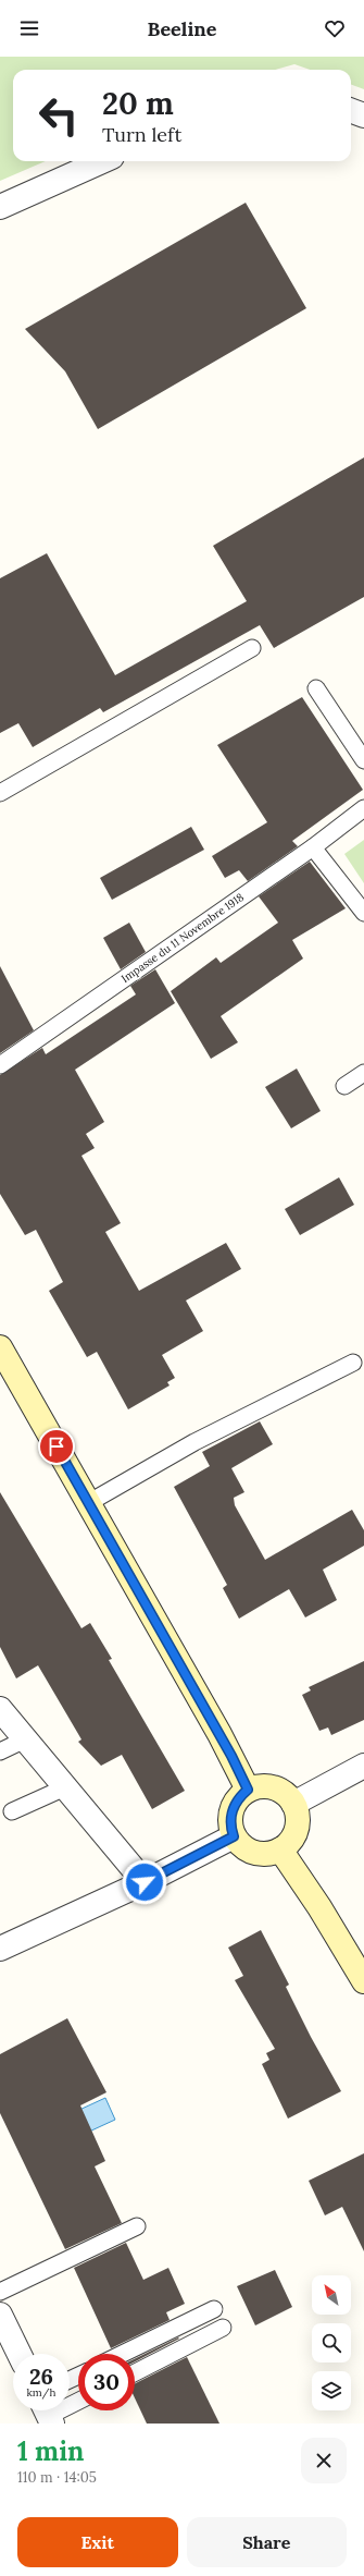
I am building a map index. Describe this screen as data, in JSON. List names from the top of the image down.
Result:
{
  "streets": {
    "lane": ["Impasse du 11 Novembre 1918"]
  },
  "north": "top left",
  "page": {
    "header": "Beeline",
    "turn": ["20 m", "Turn left"],
    "speed": "26 km/h",
    "limit": "30",
    "heading": ["1 min", "110 m · 14:05"],
    "buttons": ["Exit", "Share"]
  }
}
